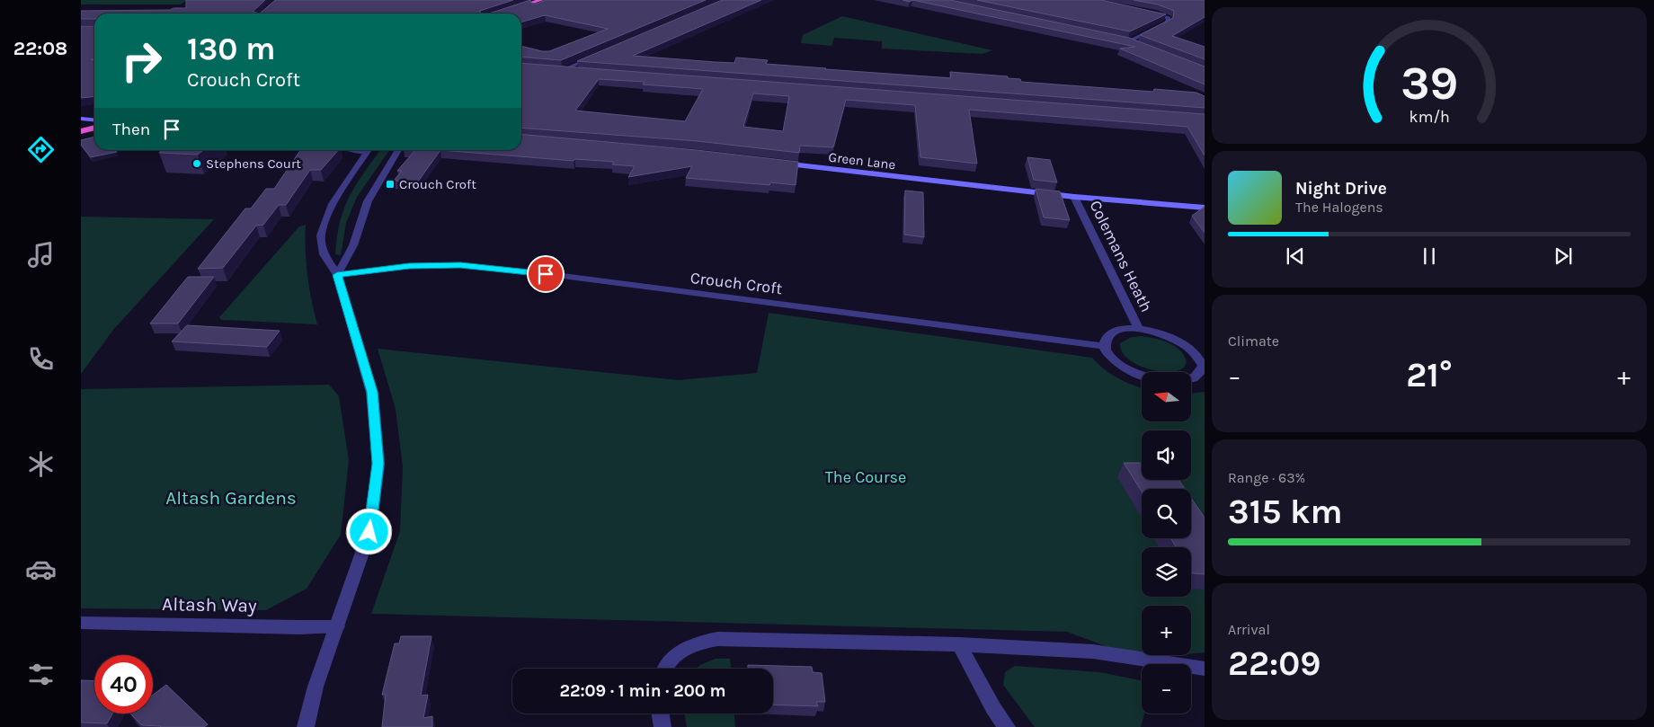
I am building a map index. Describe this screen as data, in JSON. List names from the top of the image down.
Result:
{
  "streets": {
    "main road": ["Green Lane"],
    "street": ["Colemans Heath", "Crouch Croft", "Altash Way"]
  },
  "crossings": [
    ["Green Lane", "Colemans Heath"]
  ],
  "parks": ["The Course", "Altash Gardens"],
  "places": {
    "other": ["Stephens Court"],
    "transit": ["Crouch Croft"]
  },
  "north": "left",
  "page": {
    "tabs": "22:08",
    "turn": ["130 m", "Crouch Croft"],
    "then": "Then",
    "song": ["Night Drive", "The Halogens"],
    "tile": [
      "Climate",
      ["Range · 63%", "315 km"],
      ["Arrival", "22:09"]
    ],
    "heat": ["−", "21°", "+"],
    "map_buttons": ["+", "−"],
    "limit": "40",
    "trip": "22:09 · 1 min · 200 m",
    "gauge": ["39", "km/h"]
  }
}
